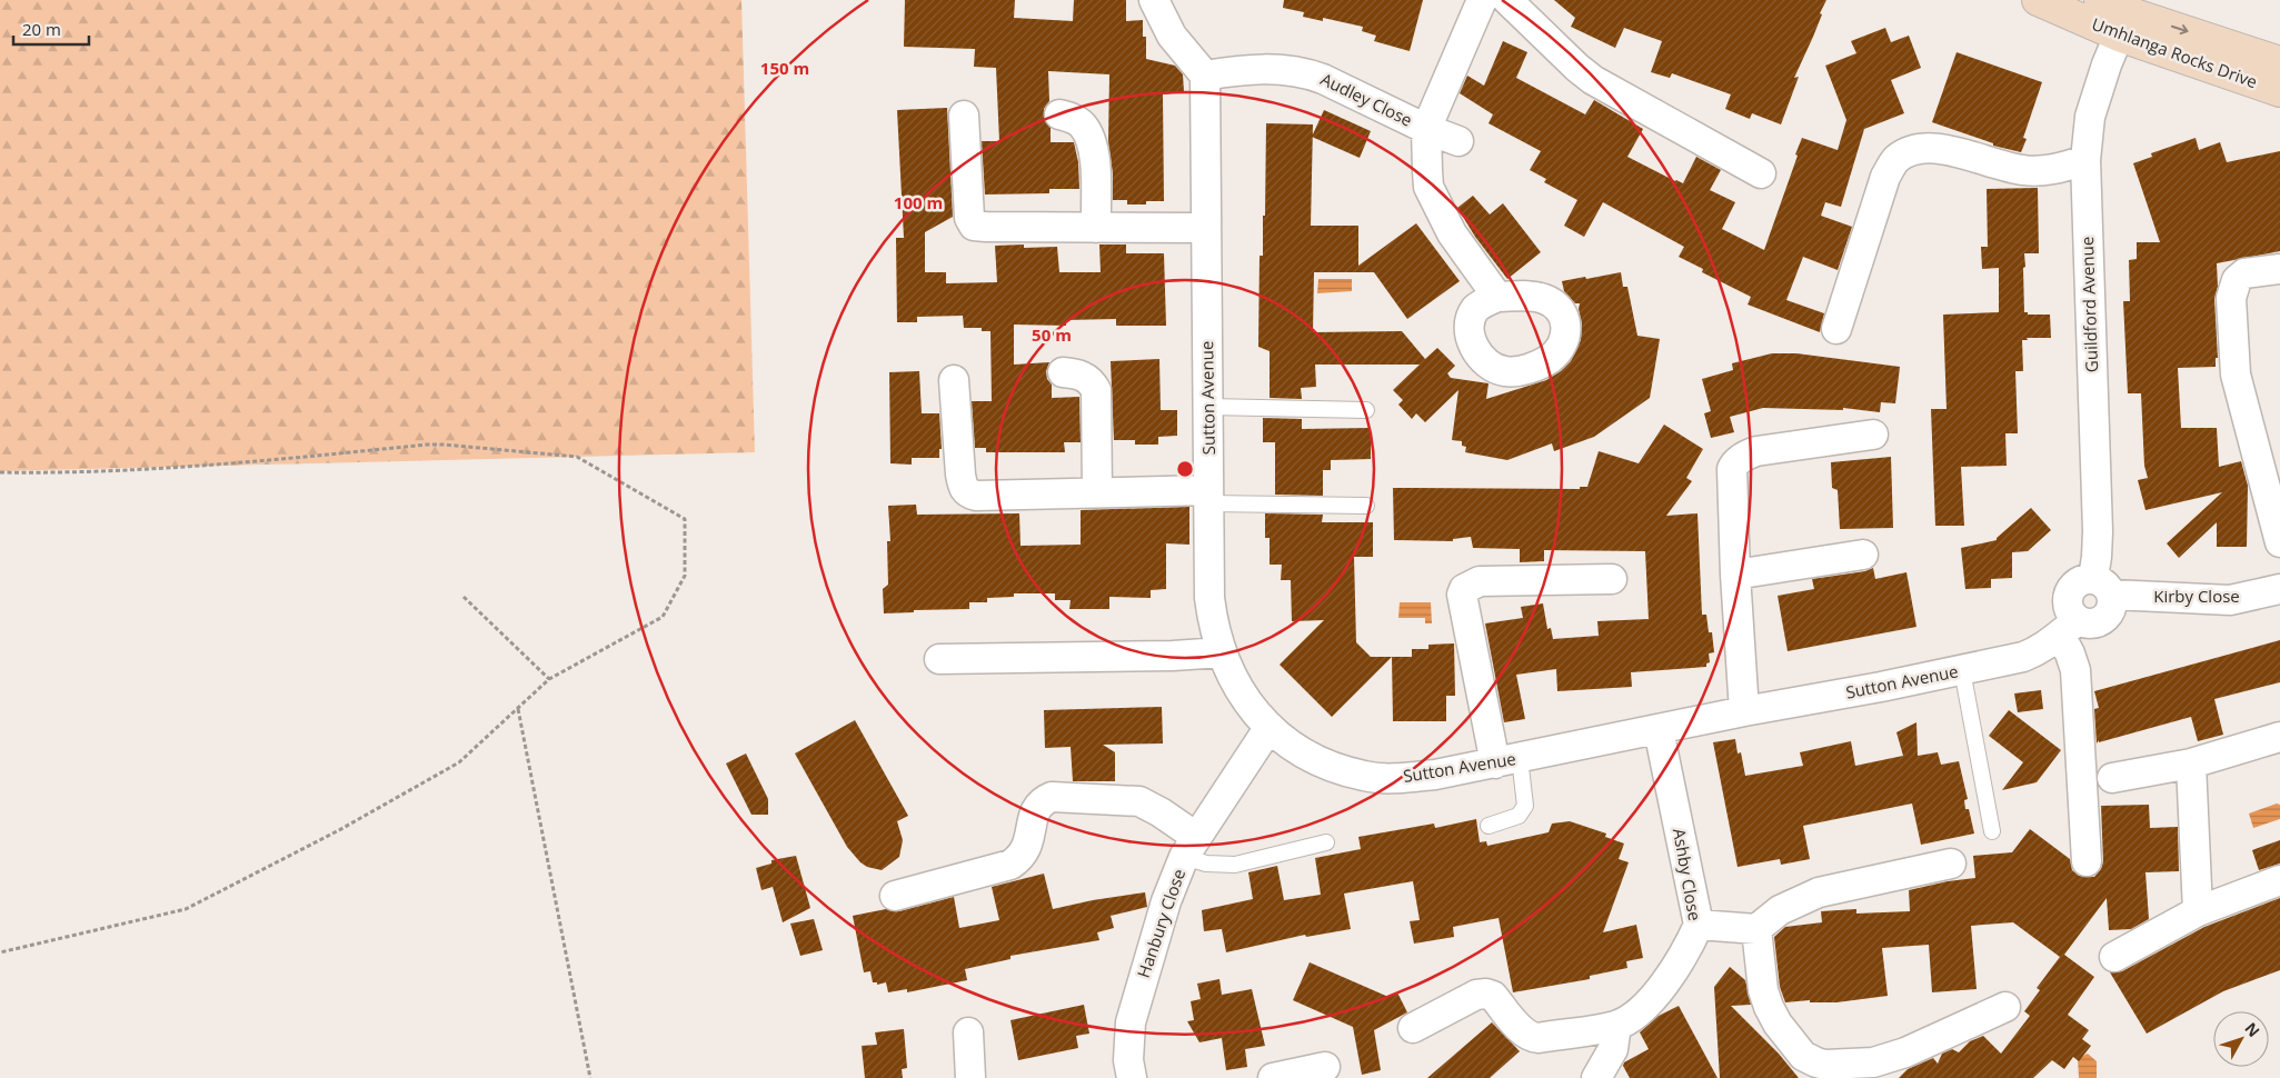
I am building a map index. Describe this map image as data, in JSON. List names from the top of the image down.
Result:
{
  "streets": {
    "main road": ["Umhlanga Rocks Drive"],
    "street": [
      "Audley Close",
      "Guildford Avenue",
      "Sutton Avenue",
      "Kirby Close",
      "Ashby Close",
      "Hanbury Close"
    ]
  },
  "crossings": [
    ["Umhlanga Rocks Drive", "Guildford Avenue"],
    ["Audley Close", "Sutton Avenue"],
    ["Guildford Avenue", "Sutton Avenue"],
    ["Guildford Avenue", "Kirby Close"],
    ["Sutton Avenue", "Kirby Close"],
    ["Sutton Avenue", "Ashby Close"],
    ["Sutton Avenue", "Hanbury Close"]
  ],
  "scale_bar": "20 m",
  "north": "top right",
  "rings": ["150 m", "100 m", "50 m"]
}
